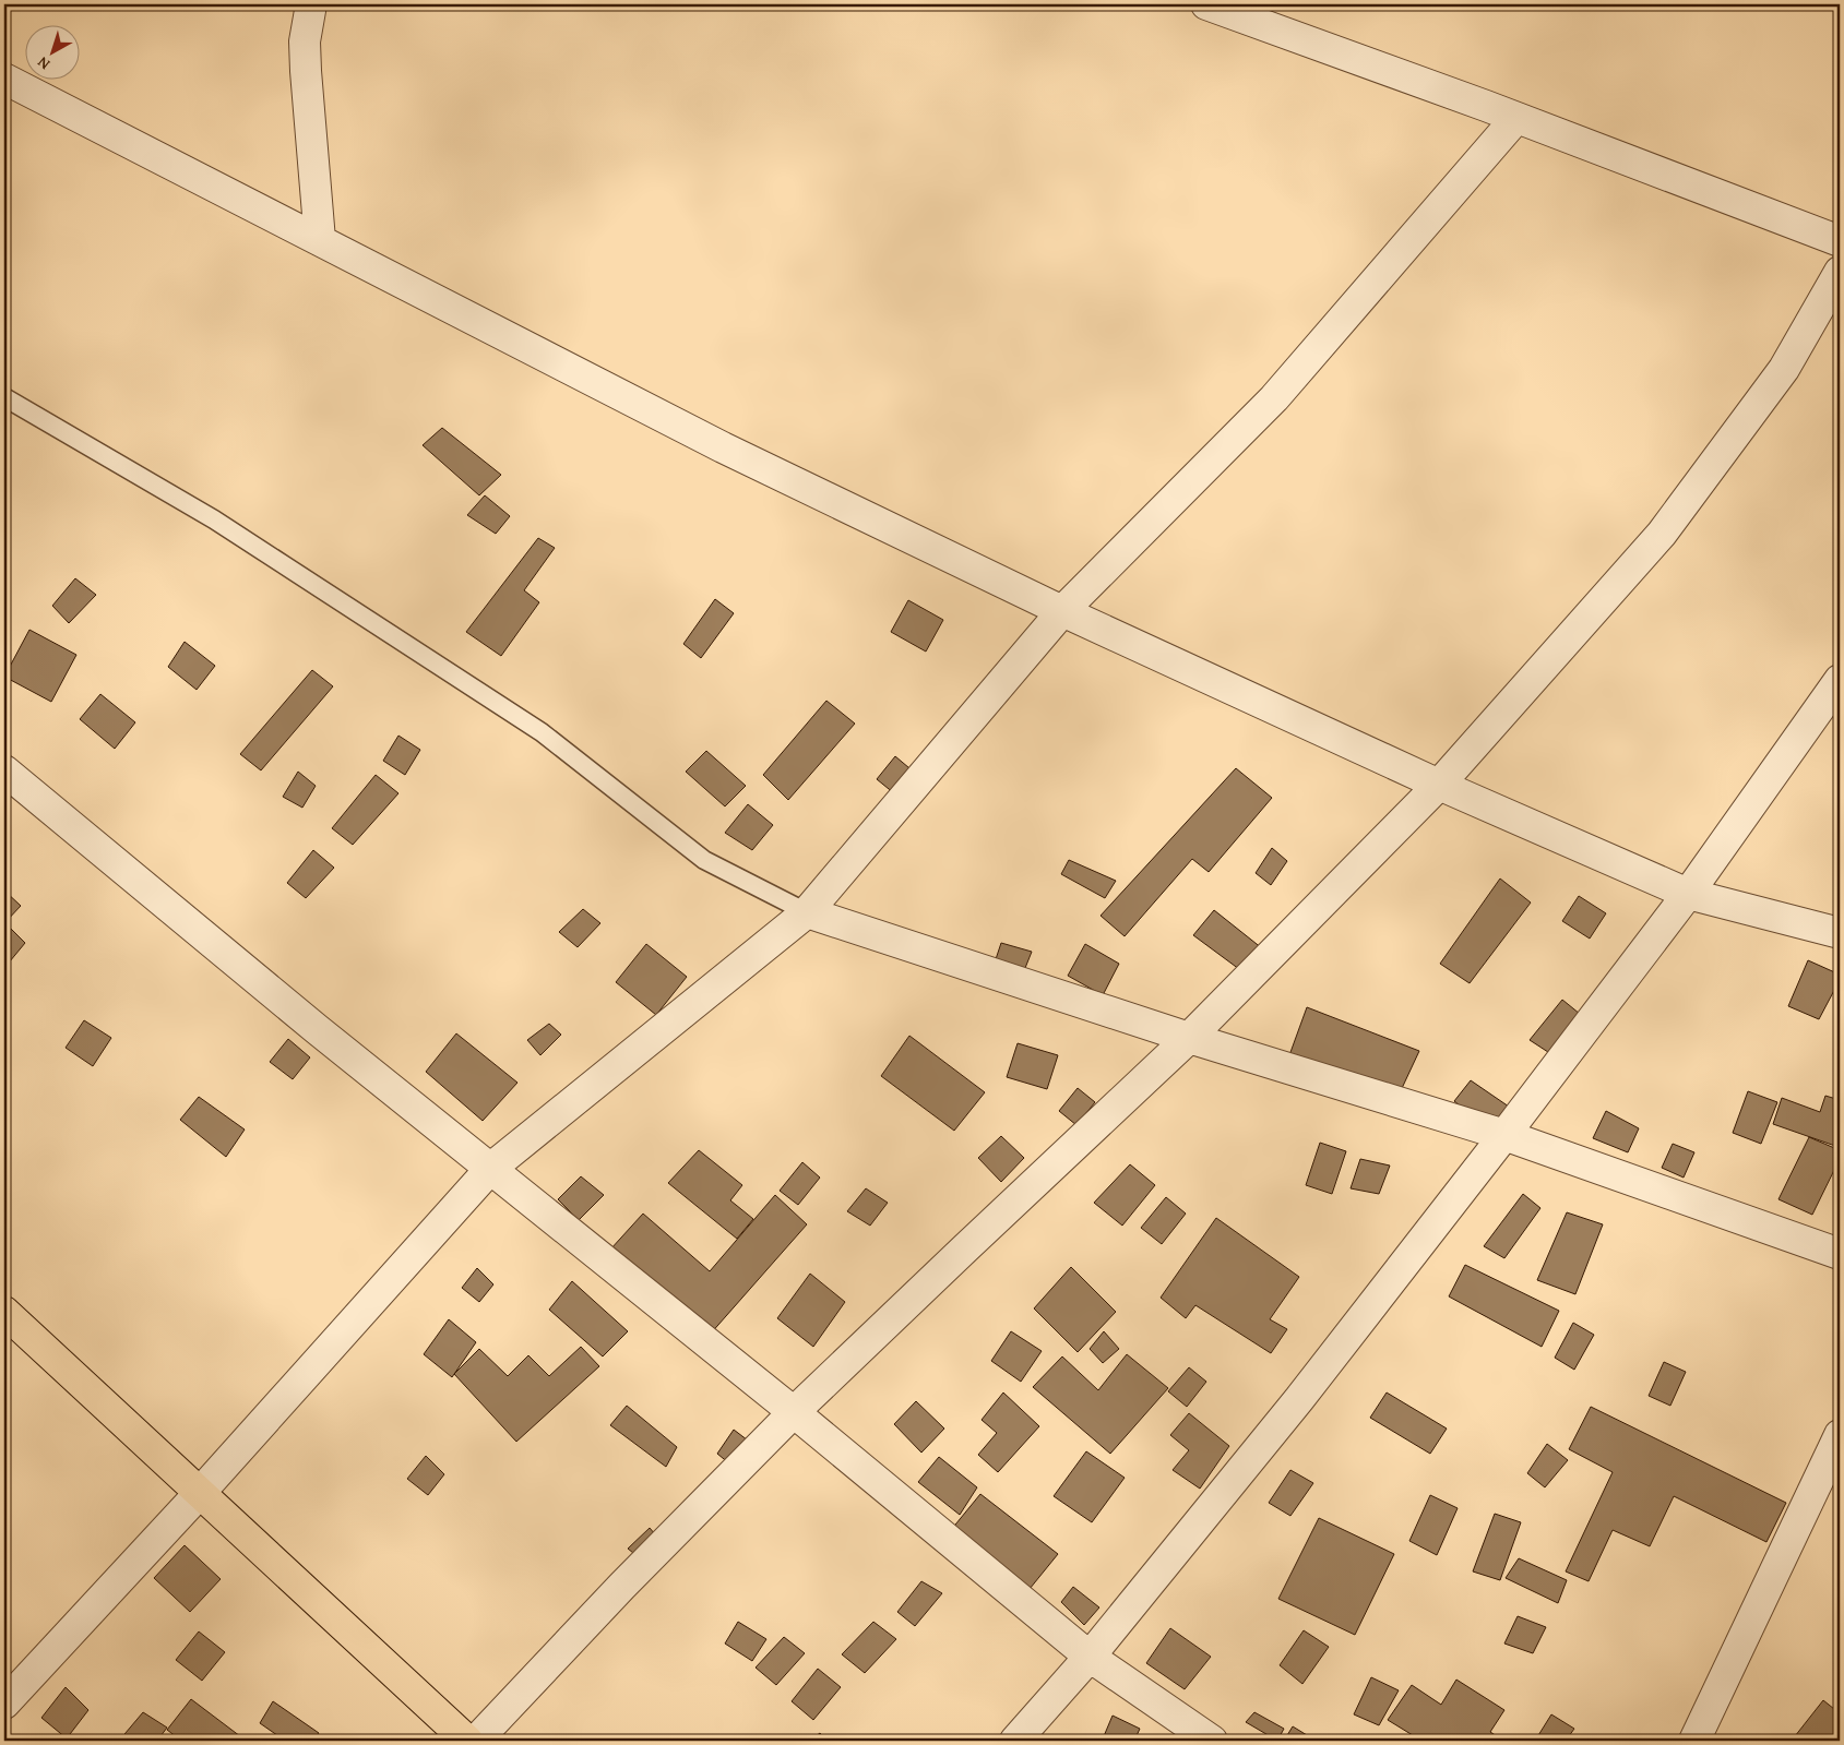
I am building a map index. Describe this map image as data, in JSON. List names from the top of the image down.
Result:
{
  "north": "bottom left"
}
